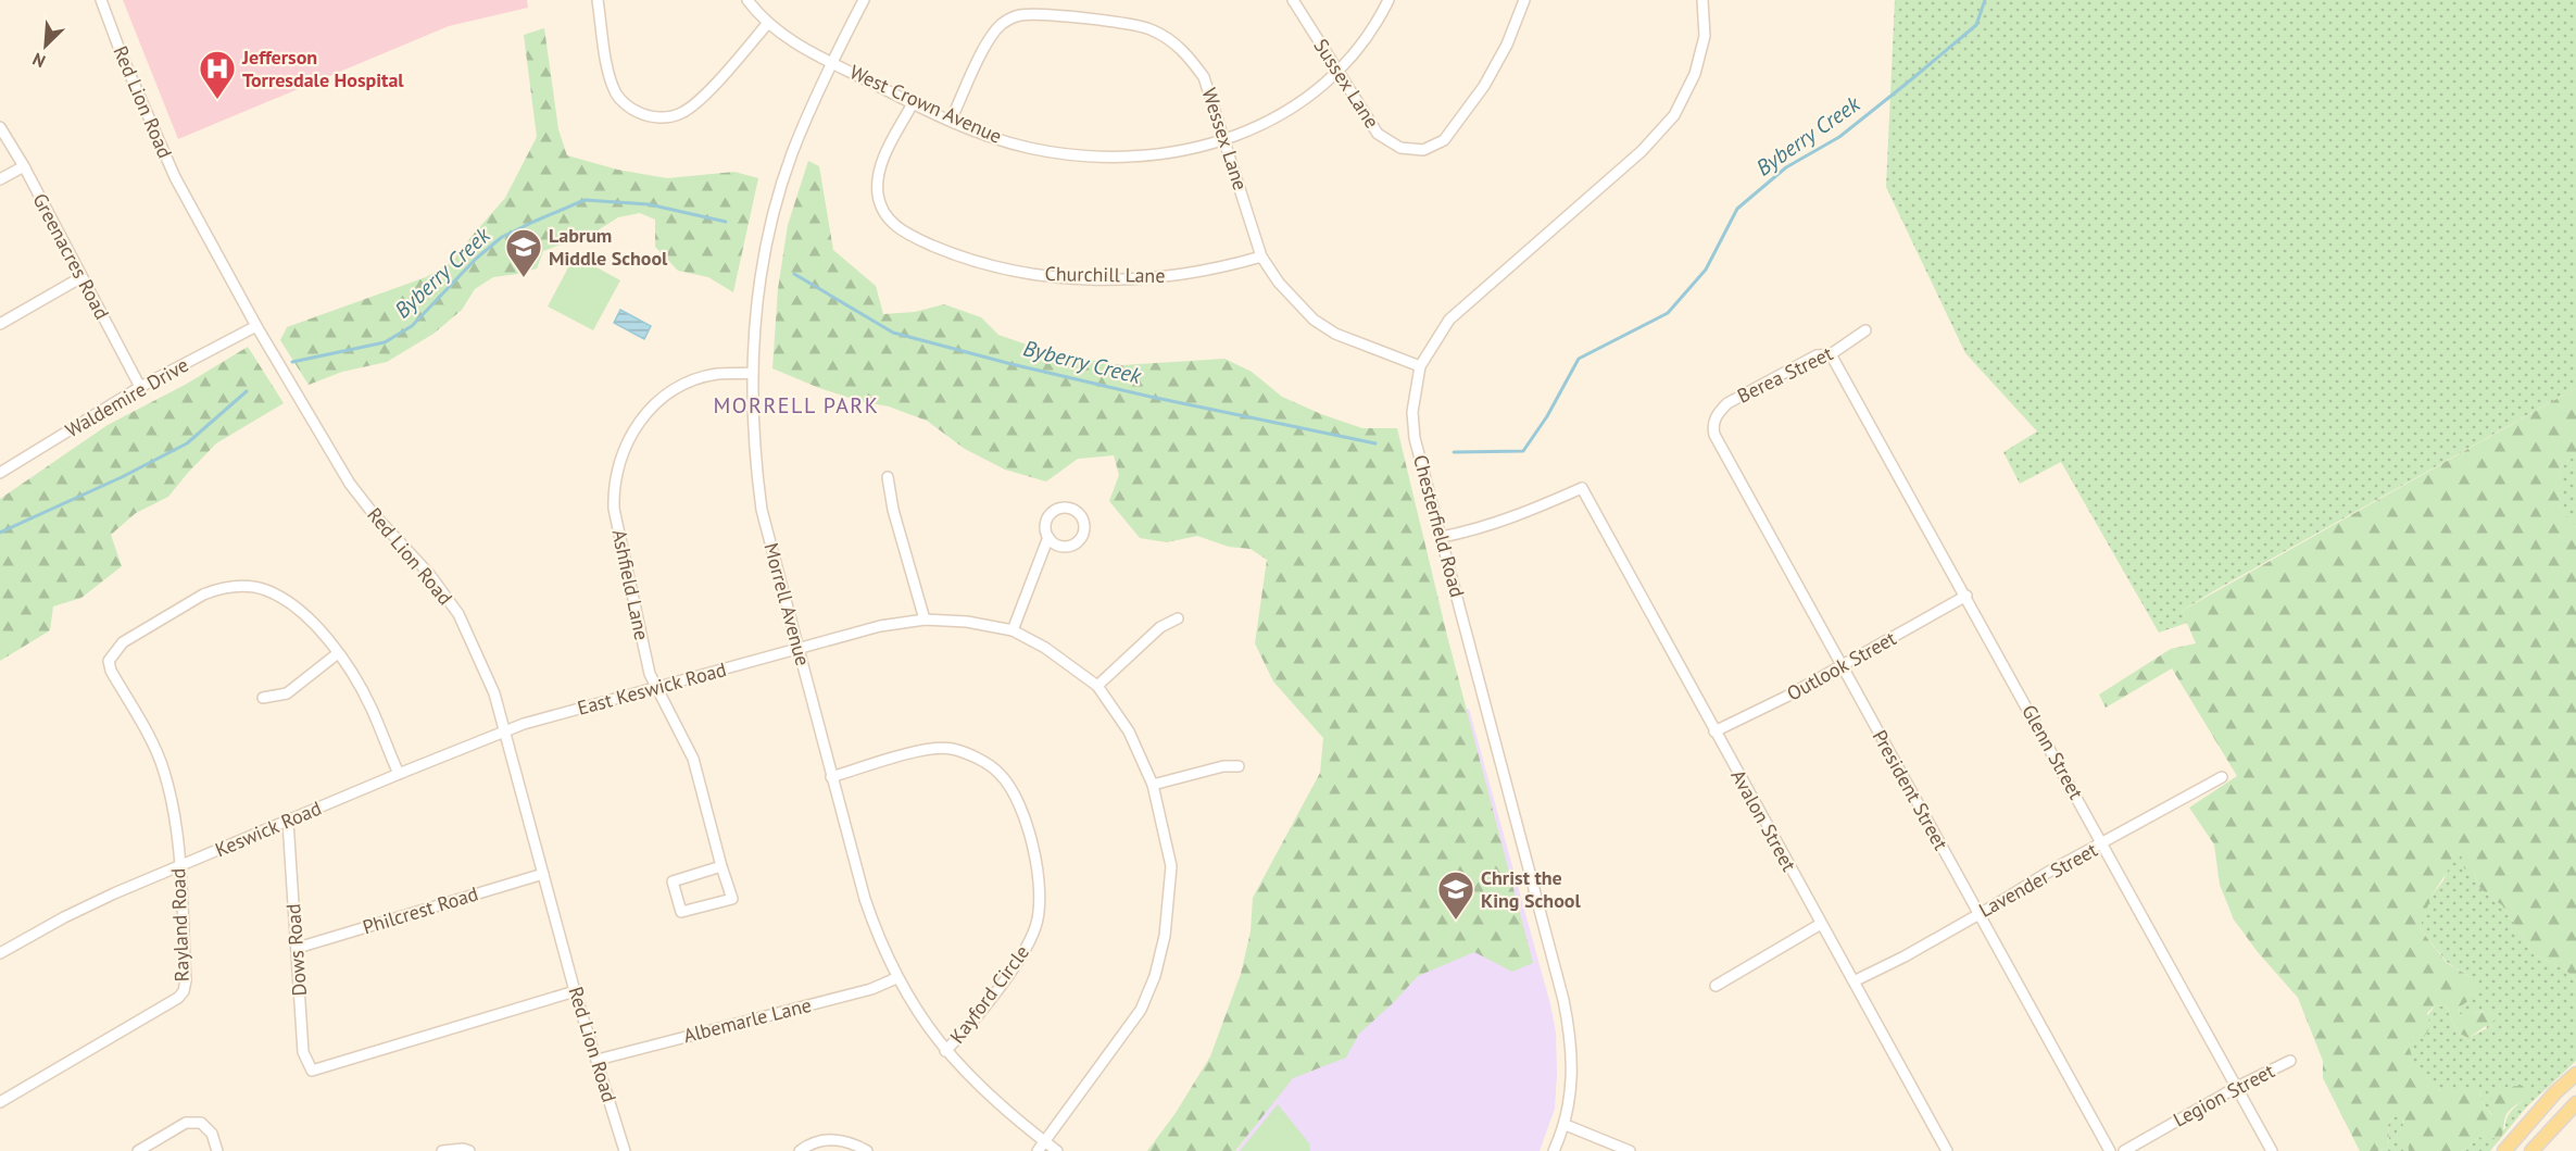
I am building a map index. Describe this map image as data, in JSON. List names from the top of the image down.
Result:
{
  "streets": {
    "street": [
      "Sussex Lane",
      "Red Lion Road",
      "West Crown Avenue",
      "Wessex Lane",
      "Greenacres Road",
      "Churchill Lane",
      "Berea Street",
      "Waldemire Drive",
      "Chesterfield Road",
      "Ashfield Lane",
      "Morrell Avenue",
      "Outlook Street",
      "East Keswick Road",
      "Glenn Street",
      "President Street",
      "Avalon Street",
      "Keswick Road",
      "Lavender Street",
      "Philcrest Road",
      "Rayland Road",
      "Dows Road",
      "Kayford Circle",
      "Albemarle Lane",
      "Legion Street"
    ]
  },
  "crossings": [
    ["Sussex Lane", "West Crown Avenue"],
    ["Red Lion Road", "Waldemire Drive"],
    ["Red Lion Road", "East Keswick Road"],
    ["Red Lion Road", "Keswick Road"],
    ["Red Lion Road", "Philcrest Road"],
    ["Red Lion Road", "Dows Road"],
    ["Red Lion Road", "Albemarle Lane"],
    ["West Crown Avenue", "Wessex Lane"],
    ["West Crown Avenue", "Churchill Lane"],
    ["West Crown Avenue", "Morrell Avenue"],
    ["Wessex Lane", "Churchill Lane"],
    ["Wessex Lane", "Chesterfield Road"],
    ["Greenacres Road", "Waldemire Drive"],
    ["Berea Street", "Glenn Street"],
    ["Berea Street", "President Street"],
    ["Chesterfield Road", "Avalon Street"],
    ["Ashfield Lane", "Morrell Avenue"],
    ["Ashfield Lane", "East Keswick Road"],
    ["Morrell Avenue", "East Keswick Road"],
    ["Morrell Avenue", "Kayford Circle"],
    ["Morrell Avenue", "Albemarle Lane"],
    ["Outlook Street", "Glenn Street"],
    ["Outlook Street", "President Street"],
    ["Outlook Street", "Avalon Street"],
    ["East Keswick Road", "Keswick Road"],
    ["Glenn Street", "Lavender Street"],
    ["Glenn Street", "Legion Street"],
    ["President Street", "Lavender Street"],
    ["Avalon Street", "Lavender Street"],
    ["Keswick Road", "Rayland Road"],
    ["Keswick Road", "Dows Road"],
    ["Philcrest Road", "Dows Road"]
  ],
  "districts": ["MORRELL PARK"],
  "water": ["Byberry Creek"],
  "places": {
    "hospital": ["Jefferson Torresdale Hospital"],
    "school or university": ["Labrum Middle School", "Christ the King School"]
  },
  "north": "bottom left"
}
